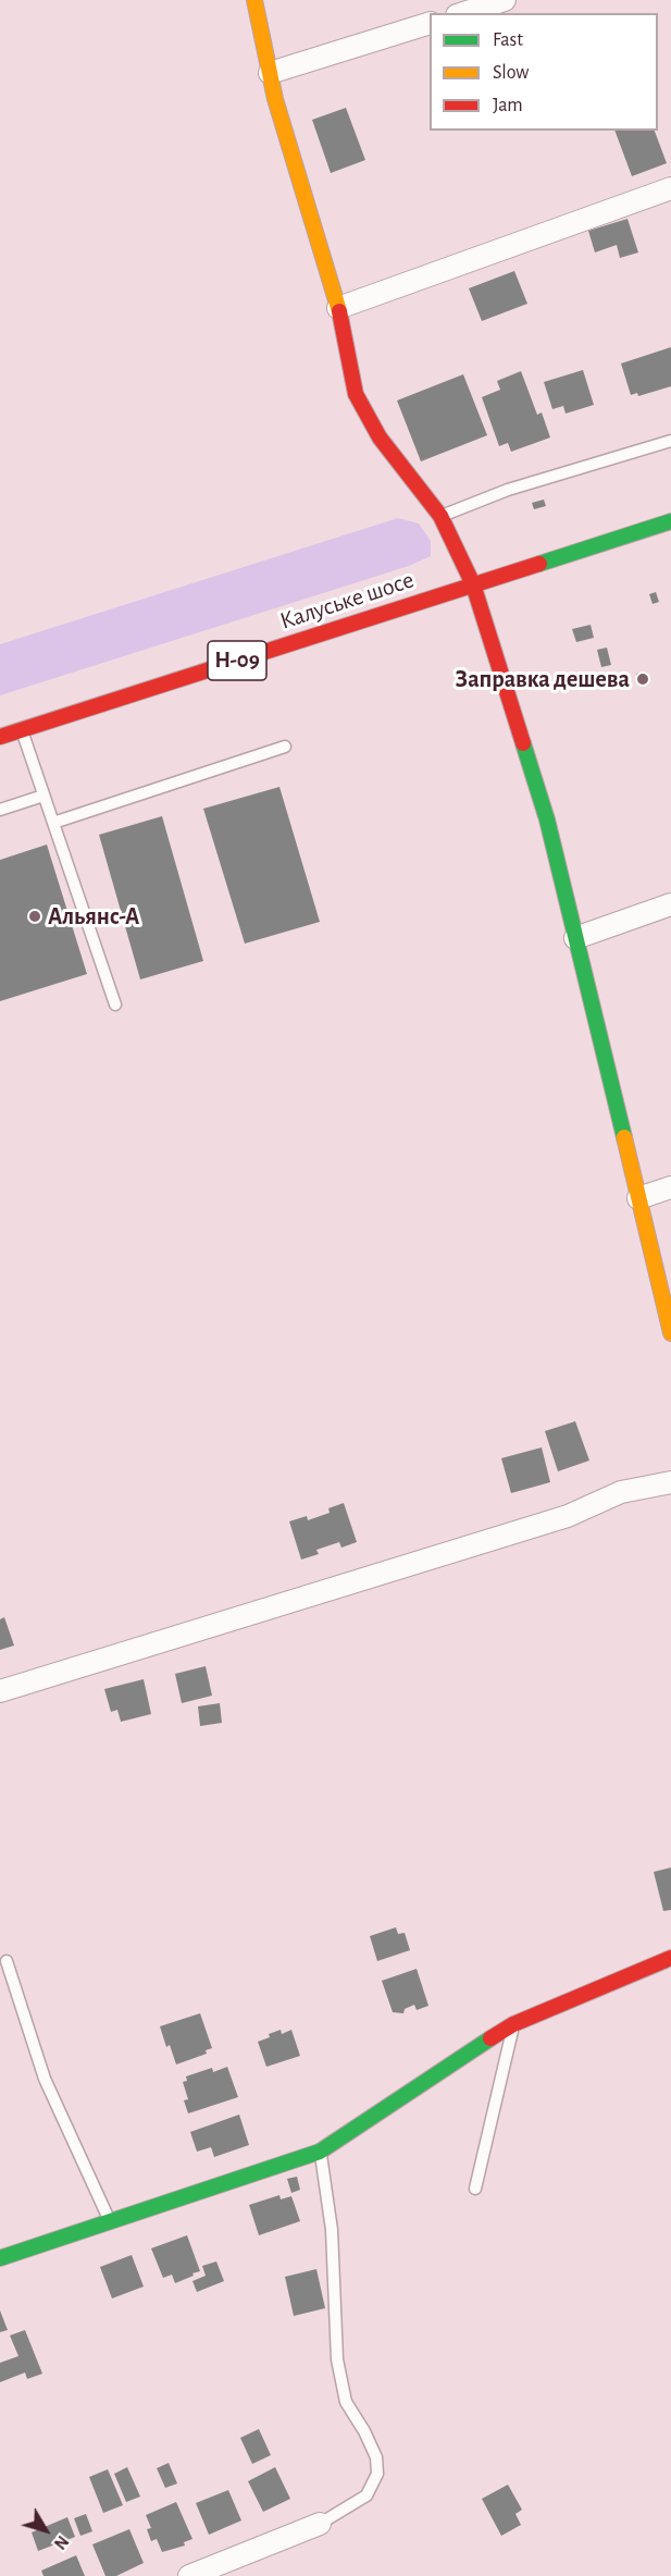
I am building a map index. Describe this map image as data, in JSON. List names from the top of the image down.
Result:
{
  "streets": {
    "street": ["Калуське шосе", "Н-09"]
  },
  "places": ["Заправка дешева", "Альянс-А"],
  "legend": ["Fast", "Slow", "Jam"],
  "north": "bottom right"
}
